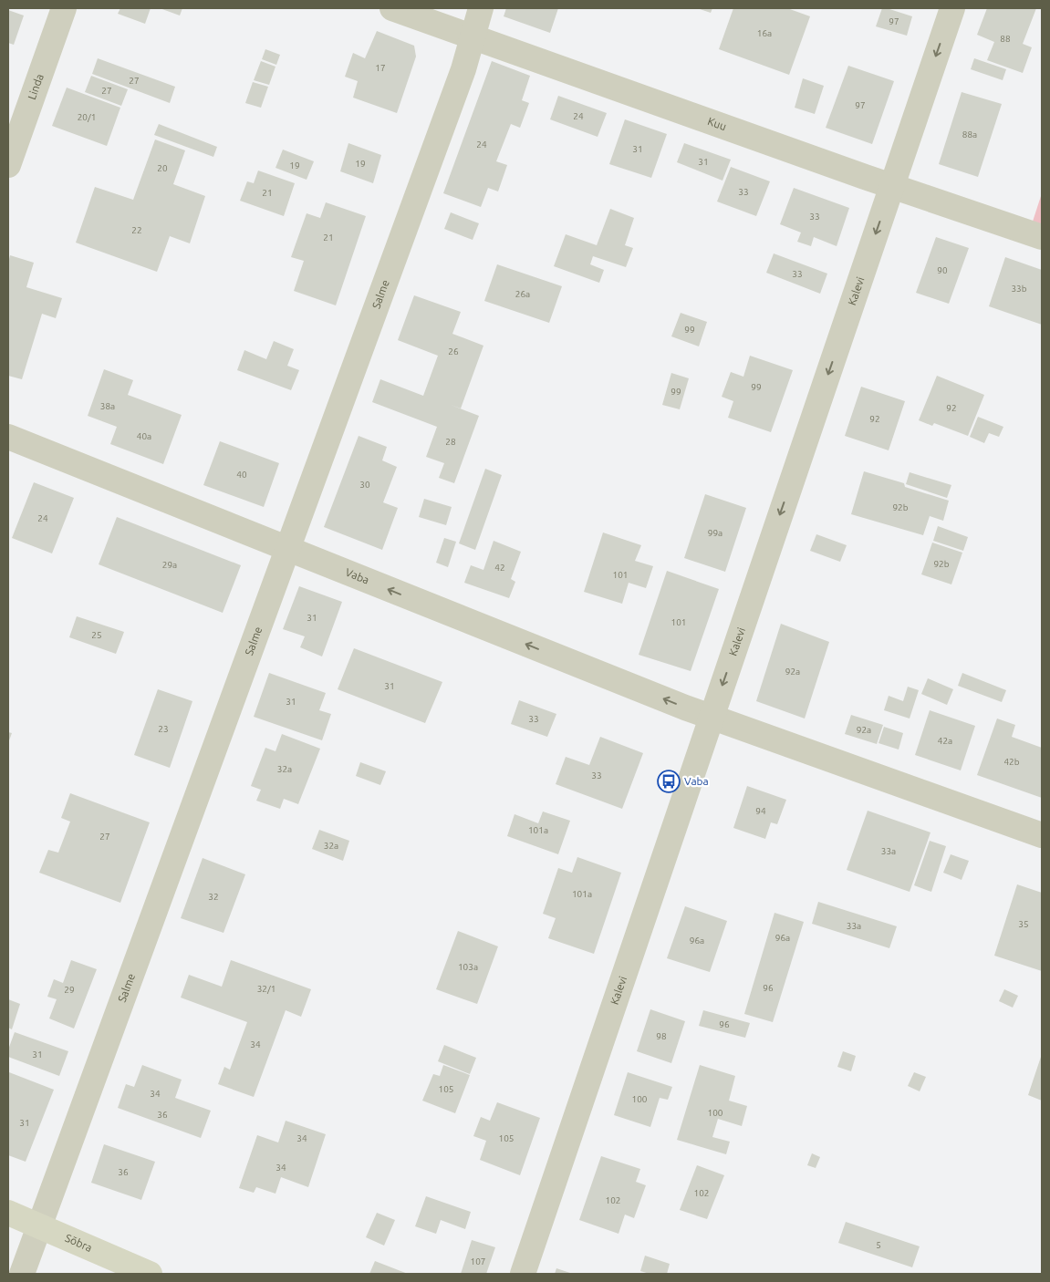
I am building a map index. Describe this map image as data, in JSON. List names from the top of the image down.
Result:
{
  "streets": {
    "street": [
      "Linda",
      "Kuu",
      "Kalevi",
      "Salme",
      "Vaba",
      "Sõbra"
    ]
  },
  "crossings": [
    ["Kuu", "Kalevi"],
    ["Kuu", "Salme"],
    ["Kalevi", "Vaba"],
    ["Salme", "Vaba"],
    ["Salme", "Sõbra"]
  ],
  "one_way": ["Kalevi", "Vaba"],
  "places": {
    "bus stop": ["Vaba"]
  },
  "house_numbers": [
    "97",
    "16a",
    "88",
    "17",
    "27",
    "27",
    "97",
    "24",
    "20/1",
    "88a",
    "24",
    "31",
    "31",
    "19",
    "19",
    "20",
    "33",
    "21",
    "33",
    "22",
    "21",
    "90",
    "33",
    "33b",
    "26a",
    "99",
    "26",
    "99",
    "99",
    "38a",
    "92",
    "92",
    "40a",
    "28",
    "40",
    "30",
    "92b",
    "24",
    "99a",
    "92b",
    "29a",
    "42",
    "101",
    "31",
    "101",
    "25",
    "92a",
    "31",
    "31",
    "33",
    "23",
    "92a",
    "42a",
    "42b",
    "32a",
    "33",
    "94",
    "101a",
    "27",
    "32a",
    "33a",
    "101a",
    "32",
    "35",
    "33a",
    "96a",
    "96a",
    "103a",
    "96",
    "32/1",
    "29",
    "96",
    "98",
    "34",
    "31",
    "105",
    "34",
    "100",
    "100",
    "36",
    "31",
    "34",
    "105",
    "34",
    "36",
    "102",
    "102",
    "5",
    "107"
  ]
}
